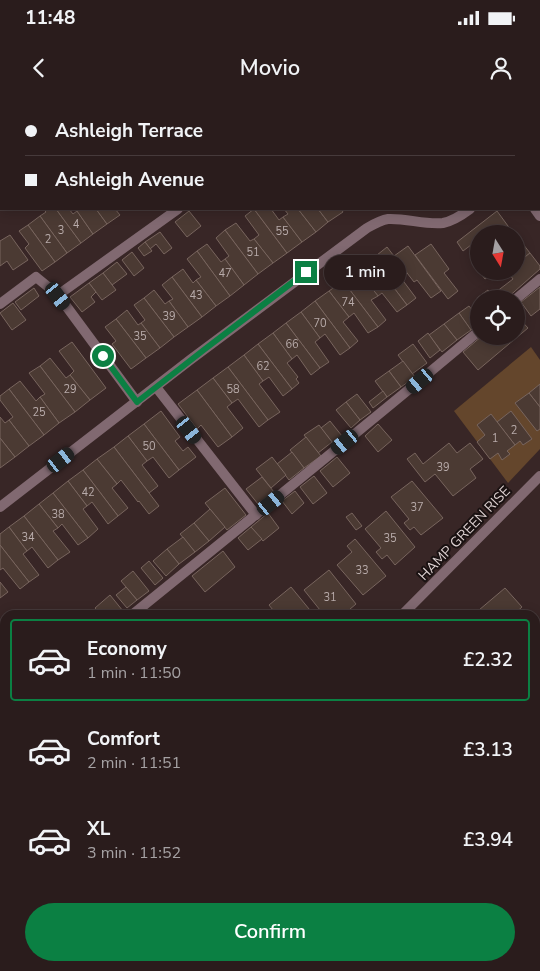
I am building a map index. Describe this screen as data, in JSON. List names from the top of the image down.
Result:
{
  "streets": {
    "street": ["HAMP GREEN RISE"]
  },
  "house_numbers": [
    "4",
    "3",
    "55",
    "2",
    "51",
    "47",
    "43",
    "74",
    "39",
    "70",
    "35",
    "66",
    "62",
    "29",
    "58",
    "25",
    "2",
    "1",
    "50",
    "39",
    "42",
    "37",
    "38",
    "34",
    "35",
    "33",
    "31"
  ],
  "north": "bottom",
  "page": {
    "status": "11:48",
    "header": "Movio",
    "banner": ["Ashleigh Terrace", "Ashleigh Avenue"],
    "bubble": "1 min",
    "list": [
      {
        "name": "Economy",
        "note": "1 min · 11:50",
        "value": "£2.32"
      },
      {
        "name": "Comfort",
        "note": "2 min · 11:51",
        "value": "£3.13"
      },
      {
        "name": "XL",
        "note": "3 min · 11:52",
        "value": "£3.94"
      }
    ],
    "buttons": "Confirm"
  }
}
